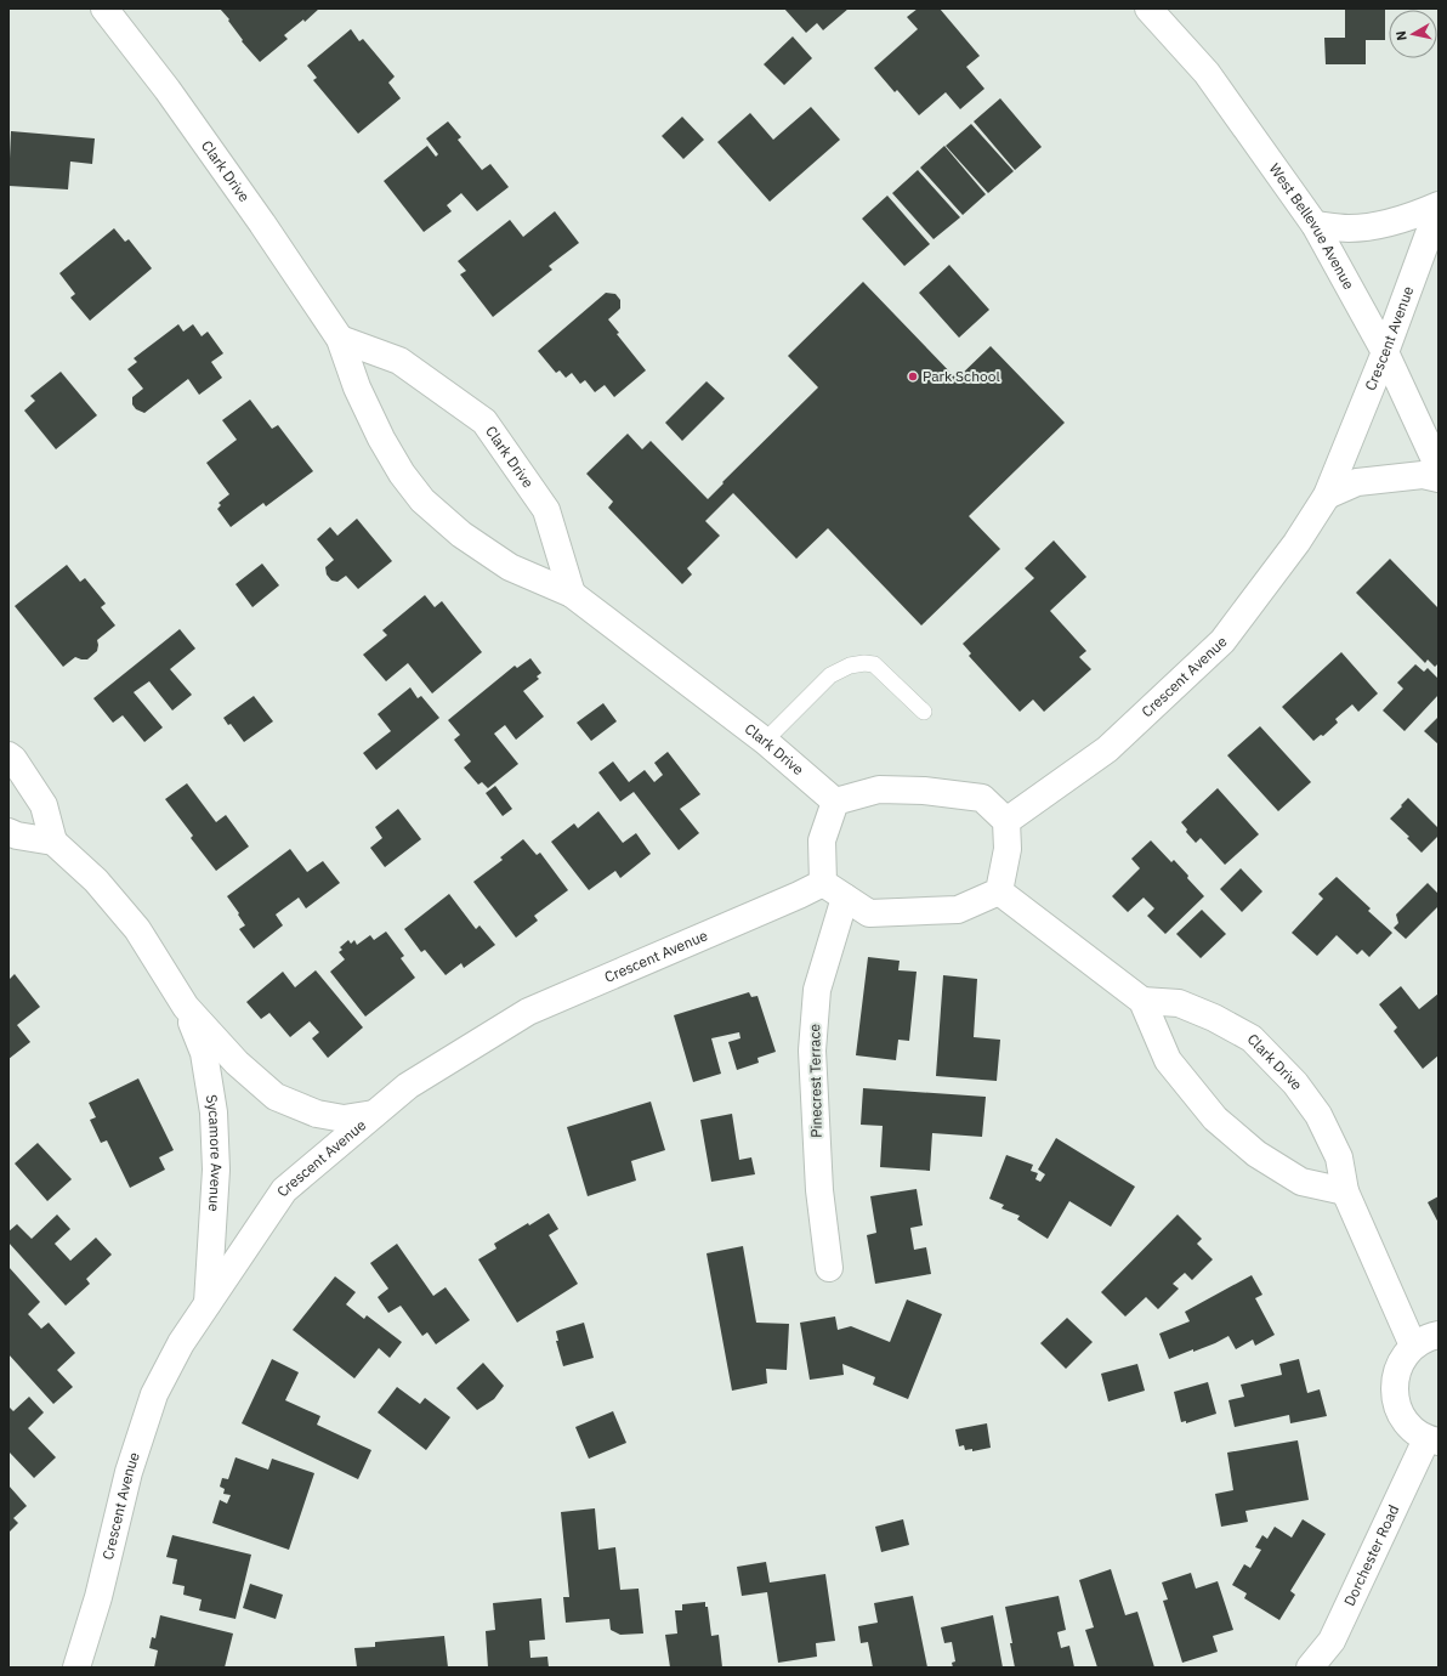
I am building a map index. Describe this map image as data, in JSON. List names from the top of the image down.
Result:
{
  "streets": {
    "street": [
      "Clark Drive",
      "West Bellevue Avenue",
      "Crescent Avenue",
      "Pinecrest Terrace",
      "Sycamore Avenue",
      "Dorchester Road"
    ]
  },
  "crossings": [
    ["Clark Drive", "Crescent Avenue"],
    ["Clark Drive", "Pinecrest Terrace"],
    ["West Bellevue Avenue", "Crescent Avenue"],
    ["Crescent Avenue", "Pinecrest Terrace"],
    ["Crescent Avenue", "Sycamore Avenue"]
  ],
  "places": ["Park School"],
  "north": "left"
}
